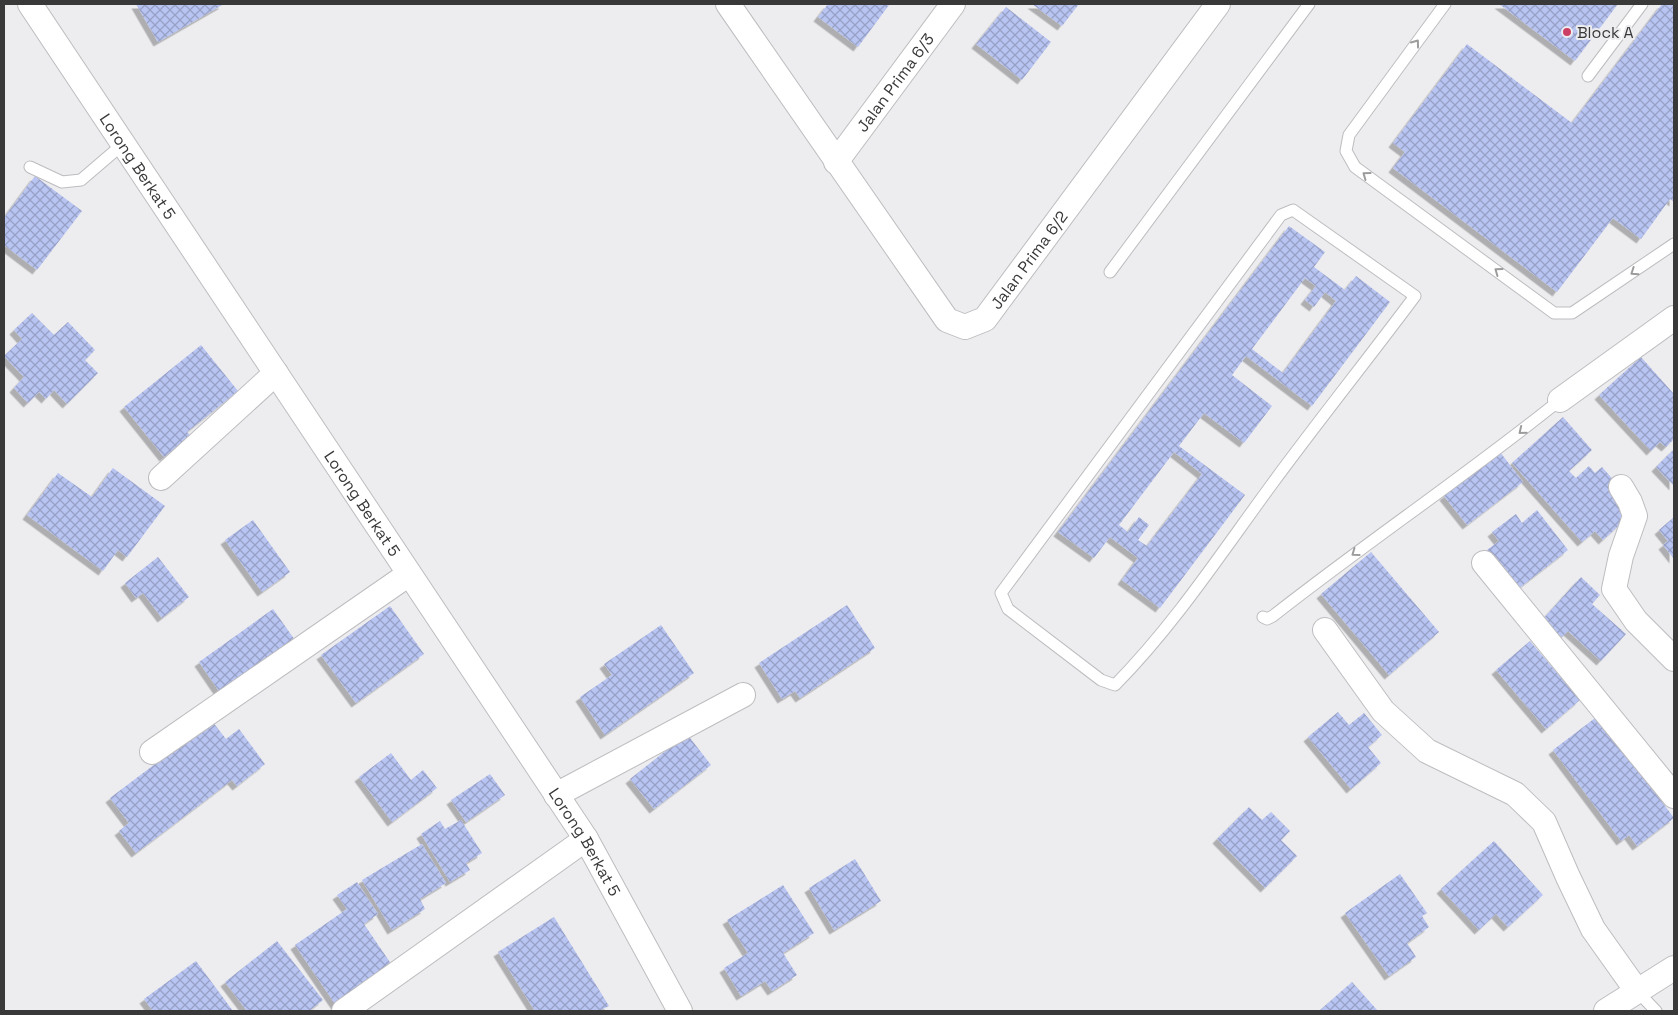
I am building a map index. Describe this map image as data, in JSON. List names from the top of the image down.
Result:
{
  "streets": {
    "street": ["Jalan Prima 6/3", "Lorong Berkat 5", "Jalan Prima 6/2"]
  },
  "crossings": [
    ["Jalan Prima 6/3", "Jalan Prima 6/2"]
  ],
  "places": ["Block A"]
}
